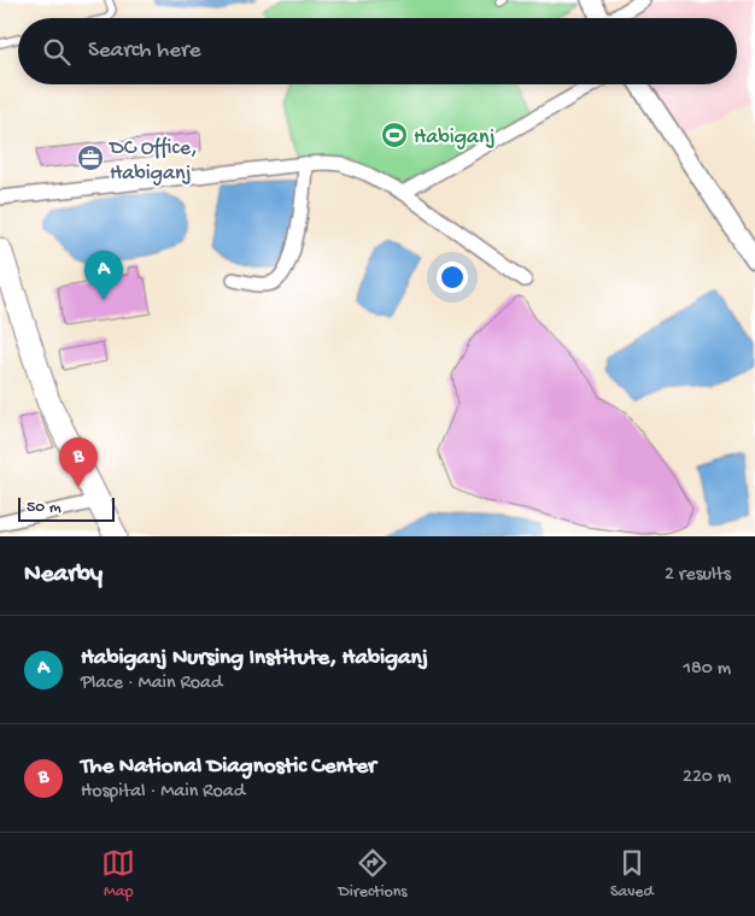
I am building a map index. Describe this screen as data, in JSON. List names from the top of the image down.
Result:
{
  "places": {
    "sports": ["Habiganj"],
    "office": ["DC Office, Habiganj"]
  },
  "scale_bar": "50 m",
  "page": {
    "search": "Search here",
    "pins": ["A", "B"],
    "scale": "50 m",
    "heading": ["Nearby", "2 results"],
    "list": [
      {
        "mark": "A",
        "name": "Habiganj Nursing Institute, Habiganj",
        "note": "Place · Main Road",
        "value": "180 m"
      },
      {
        "mark": "B",
        "name": "The National Diagnostic Center",
        "note": "Hospital · Main Road",
        "value": "220 m"
      }
    ],
    "nav": ["Map", "Directions", "Saved"]
  }
}
